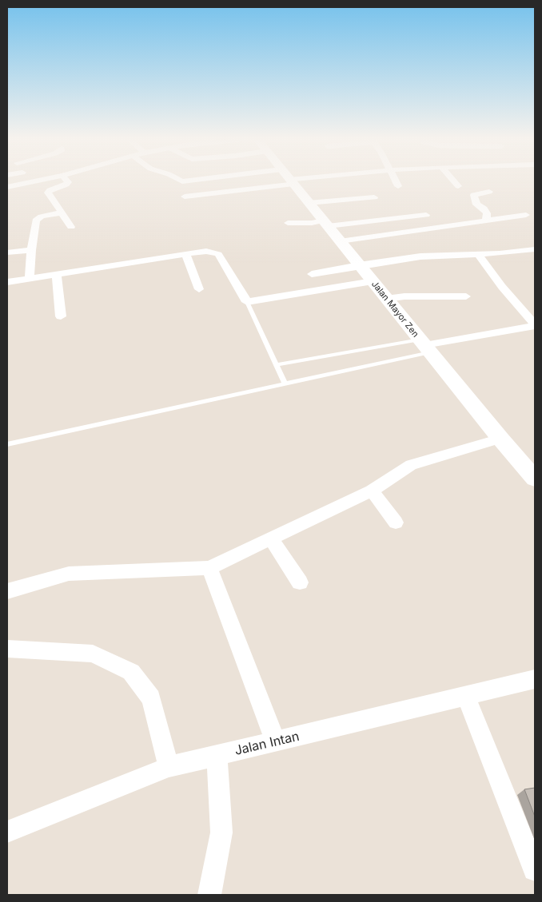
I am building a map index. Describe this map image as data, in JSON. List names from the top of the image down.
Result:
{
  "streets": {
    "street": ["Jalan Mayor Zen", "Jalan Intan"]
  }
}
